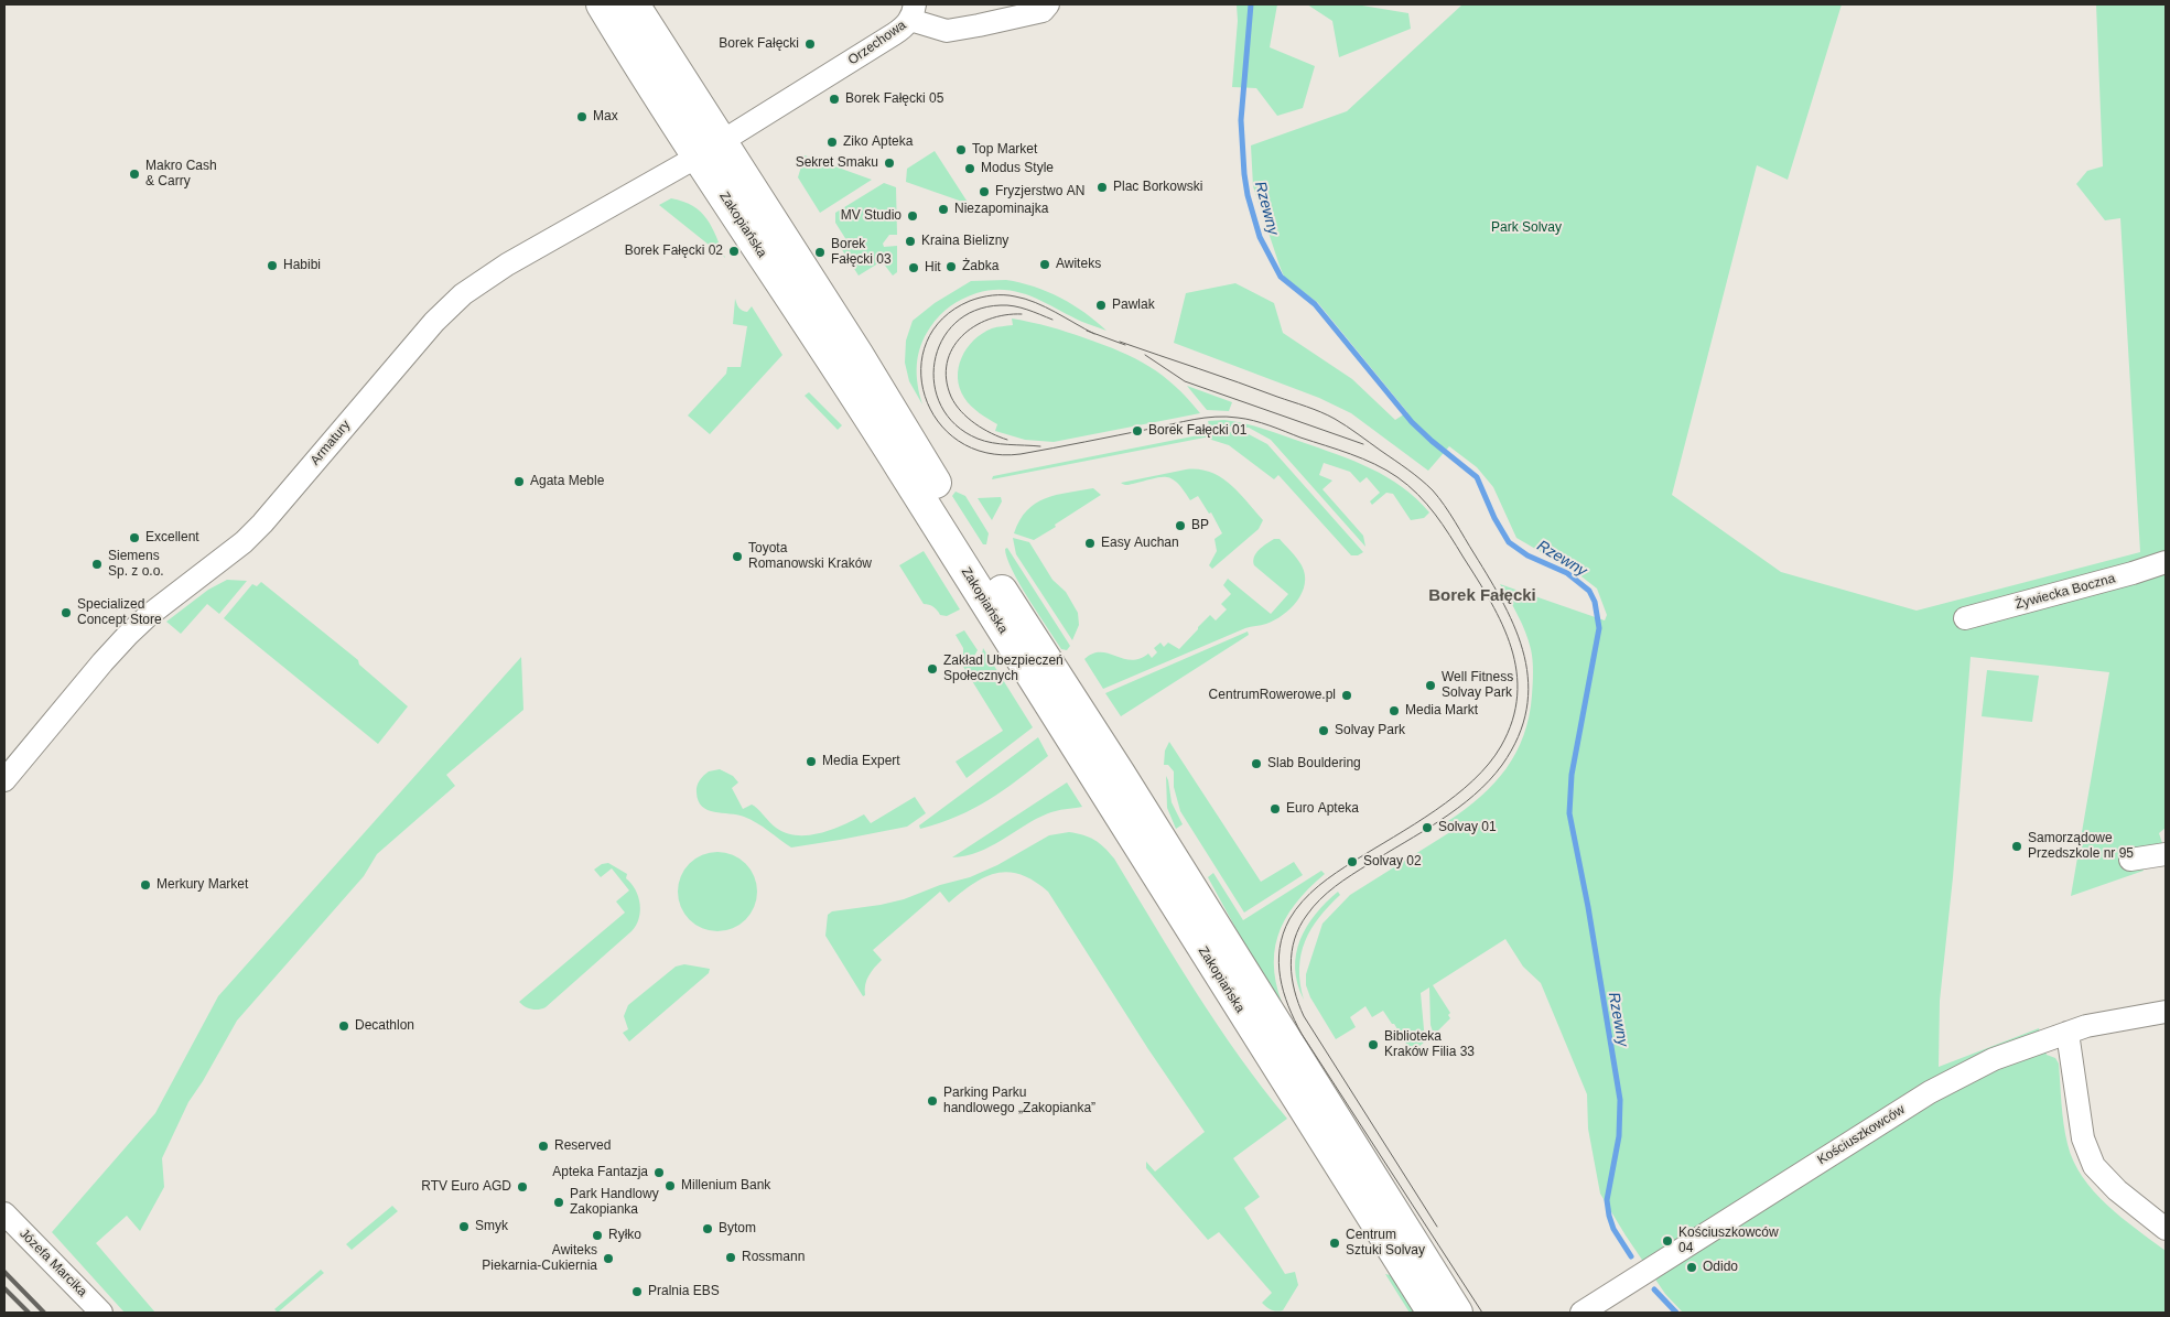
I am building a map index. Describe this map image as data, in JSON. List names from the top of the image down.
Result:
{
  "streets": {
    "main road": ["Zakopiańska"],
    "street": [
      "Orzechowa",
      "Armatury",
      "Żywiecka Boczna",
      "Kościuszkowców",
      "Józefa Marcika"
    ]
  },
  "crossings": [
    ["Orzechowa", "Zakopiańska"],
    ["Orzechowa", "Armatury"],
    ["Zakopiańska", "Armatury"]
  ],
  "districts": ["Borek Fałęcki"],
  "water": ["Rzewny"],
  "parks": ["Park Solvay"],
  "places": [
    "Borek Fałęcki",
    "Borek Fałęcki 05",
    "Max",
    "Ziko Apteka",
    "Top Market",
    "Sekret Smaku",
    "Modus Style",
    "Makro Cash & Carry",
    "Plac Borkowski",
    "Fryzjerstwo AN",
    "Niezapominajka",
    "MV Studio",
    "Kraina Bielizny",
    "Borek Fałęcki 02",
    "Borek Fałęcki 03",
    "Awiteks",
    "Habibi",
    "Żabka",
    "Hit",
    "Pawlak",
    "Borek Fałęcki 01",
    "Agata Meble",
    "BP",
    "Excellent",
    "Easy Auchan",
    "Toyota Romanowski Kraków",
    "Siemens Sp. z o.o.",
    "Specialized Concept Store",
    "Zakład Ubezpieczeń Społecznych",
    "Well Fitness Solvay Park",
    "CentrumRowerowe.pl",
    "Media Markt",
    "Solvay Park",
    "Media Expert",
    "Slab Bouldering",
    "Euro Apteka",
    "Solvay 01",
    "Samorządowe Przedszkole nr 95",
    "Solvay 02",
    "Merkury Market",
    "Decathlon",
    "Biblioteka Kraków Filia 33",
    "Parking Parku handlowego „Zakopianka”",
    "Reserved",
    "Apteka Fantazja",
    "Millenium Bank",
    "RTV Euro AGD",
    "Park Handlowy Zakopianka",
    "Smyk",
    "Bytom",
    "Ryłko",
    "Kościuszkowców 04",
    "Centrum Sztuki Solvay",
    "Rossmann",
    "Awiteks Piekarnia-Cukiernia",
    "Odido",
    "Pralnia EBS"
  ]
}
